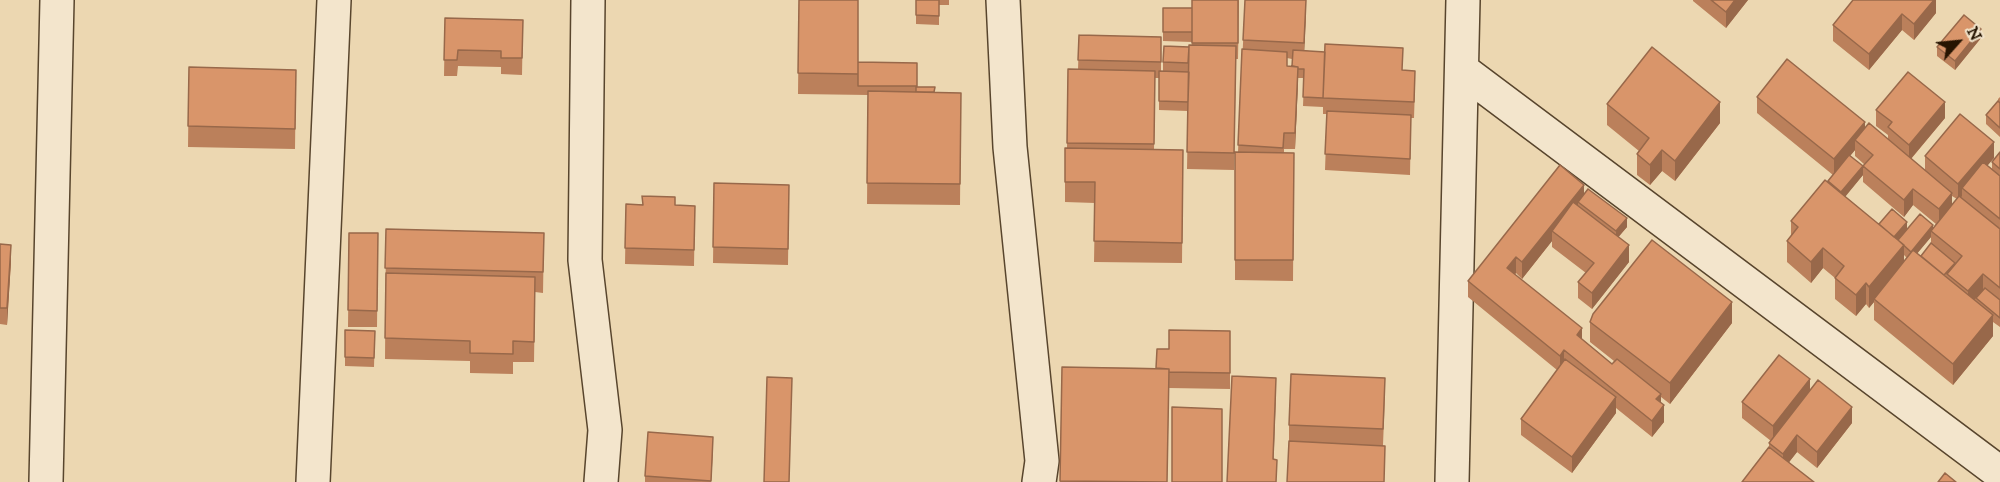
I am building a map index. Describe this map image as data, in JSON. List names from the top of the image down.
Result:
{
  "north": "top right"
}
